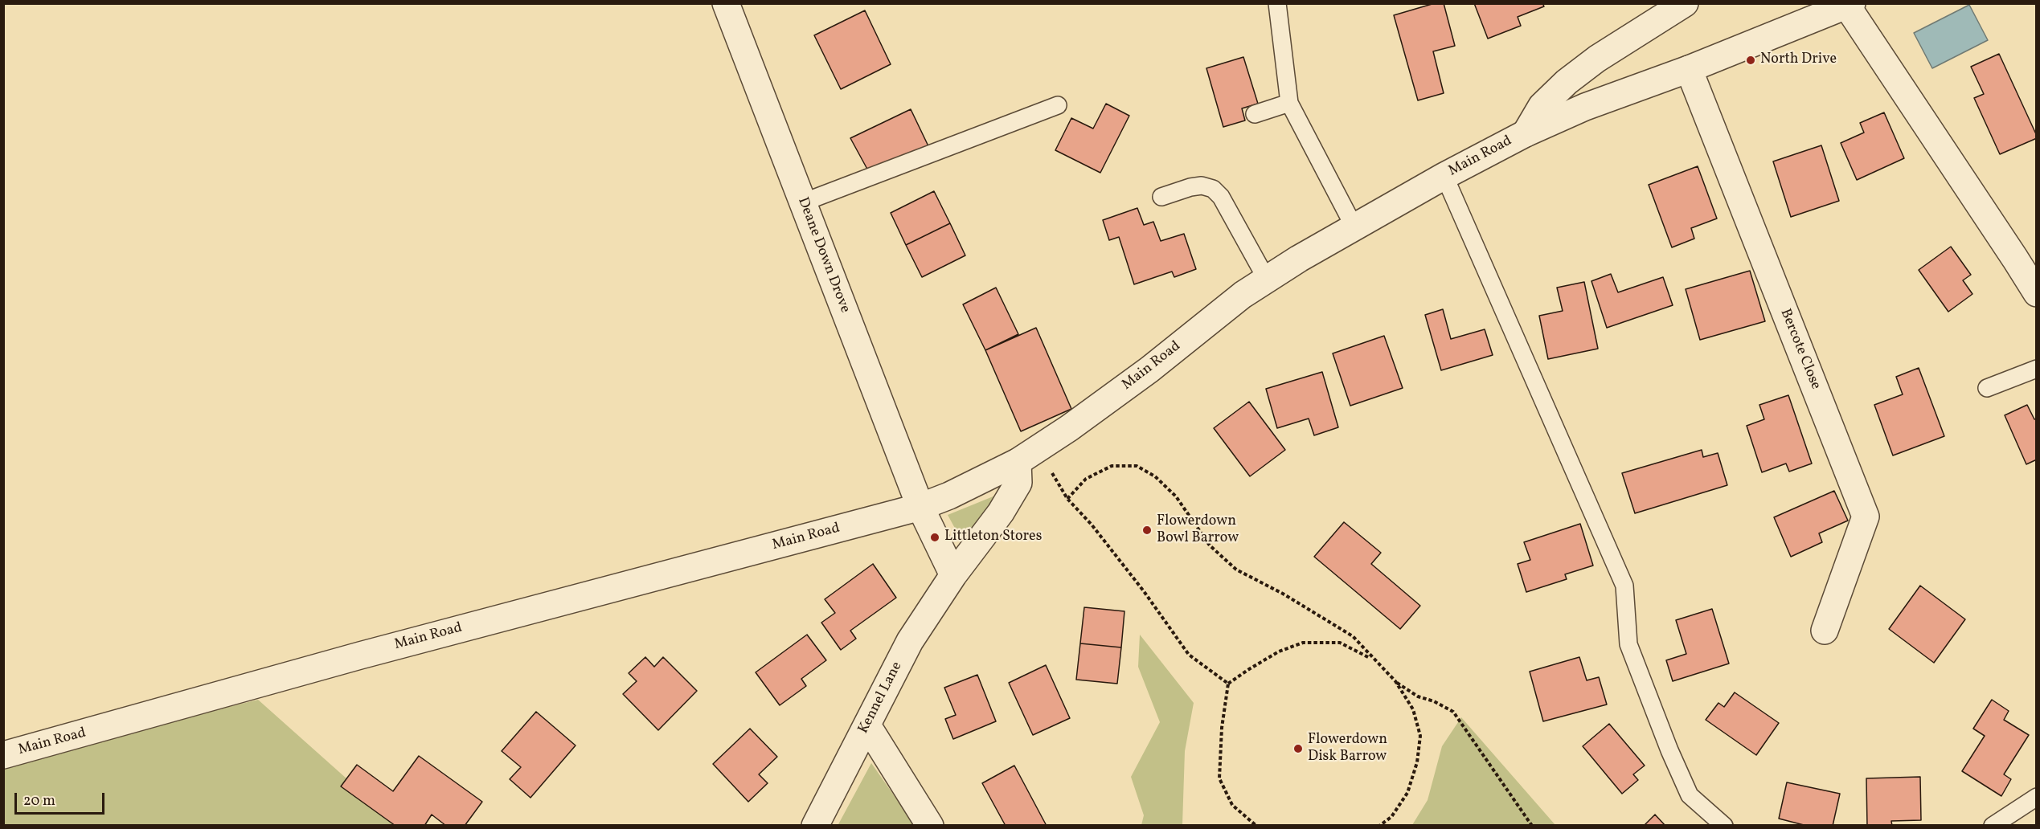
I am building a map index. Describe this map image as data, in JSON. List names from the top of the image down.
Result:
{
  "streets": {
    "street": [
      "Main Road",
      "Deane Down Drove",
      "Bercote Close",
      "Kennel Lane"
    ]
  },
  "crossings": [
    ["Main Road", "Deane Down Drove"],
    ["Main Road", "Bercote Close"],
    ["Main Road", "Kennel Lane"]
  ],
  "places": [
    "North Drive",
    "Flowerdown Bowl Barrow",
    "Littleton Stores",
    "Flowerdown Disk Barrow"
  ],
  "scale_bar": "20 m"
}
